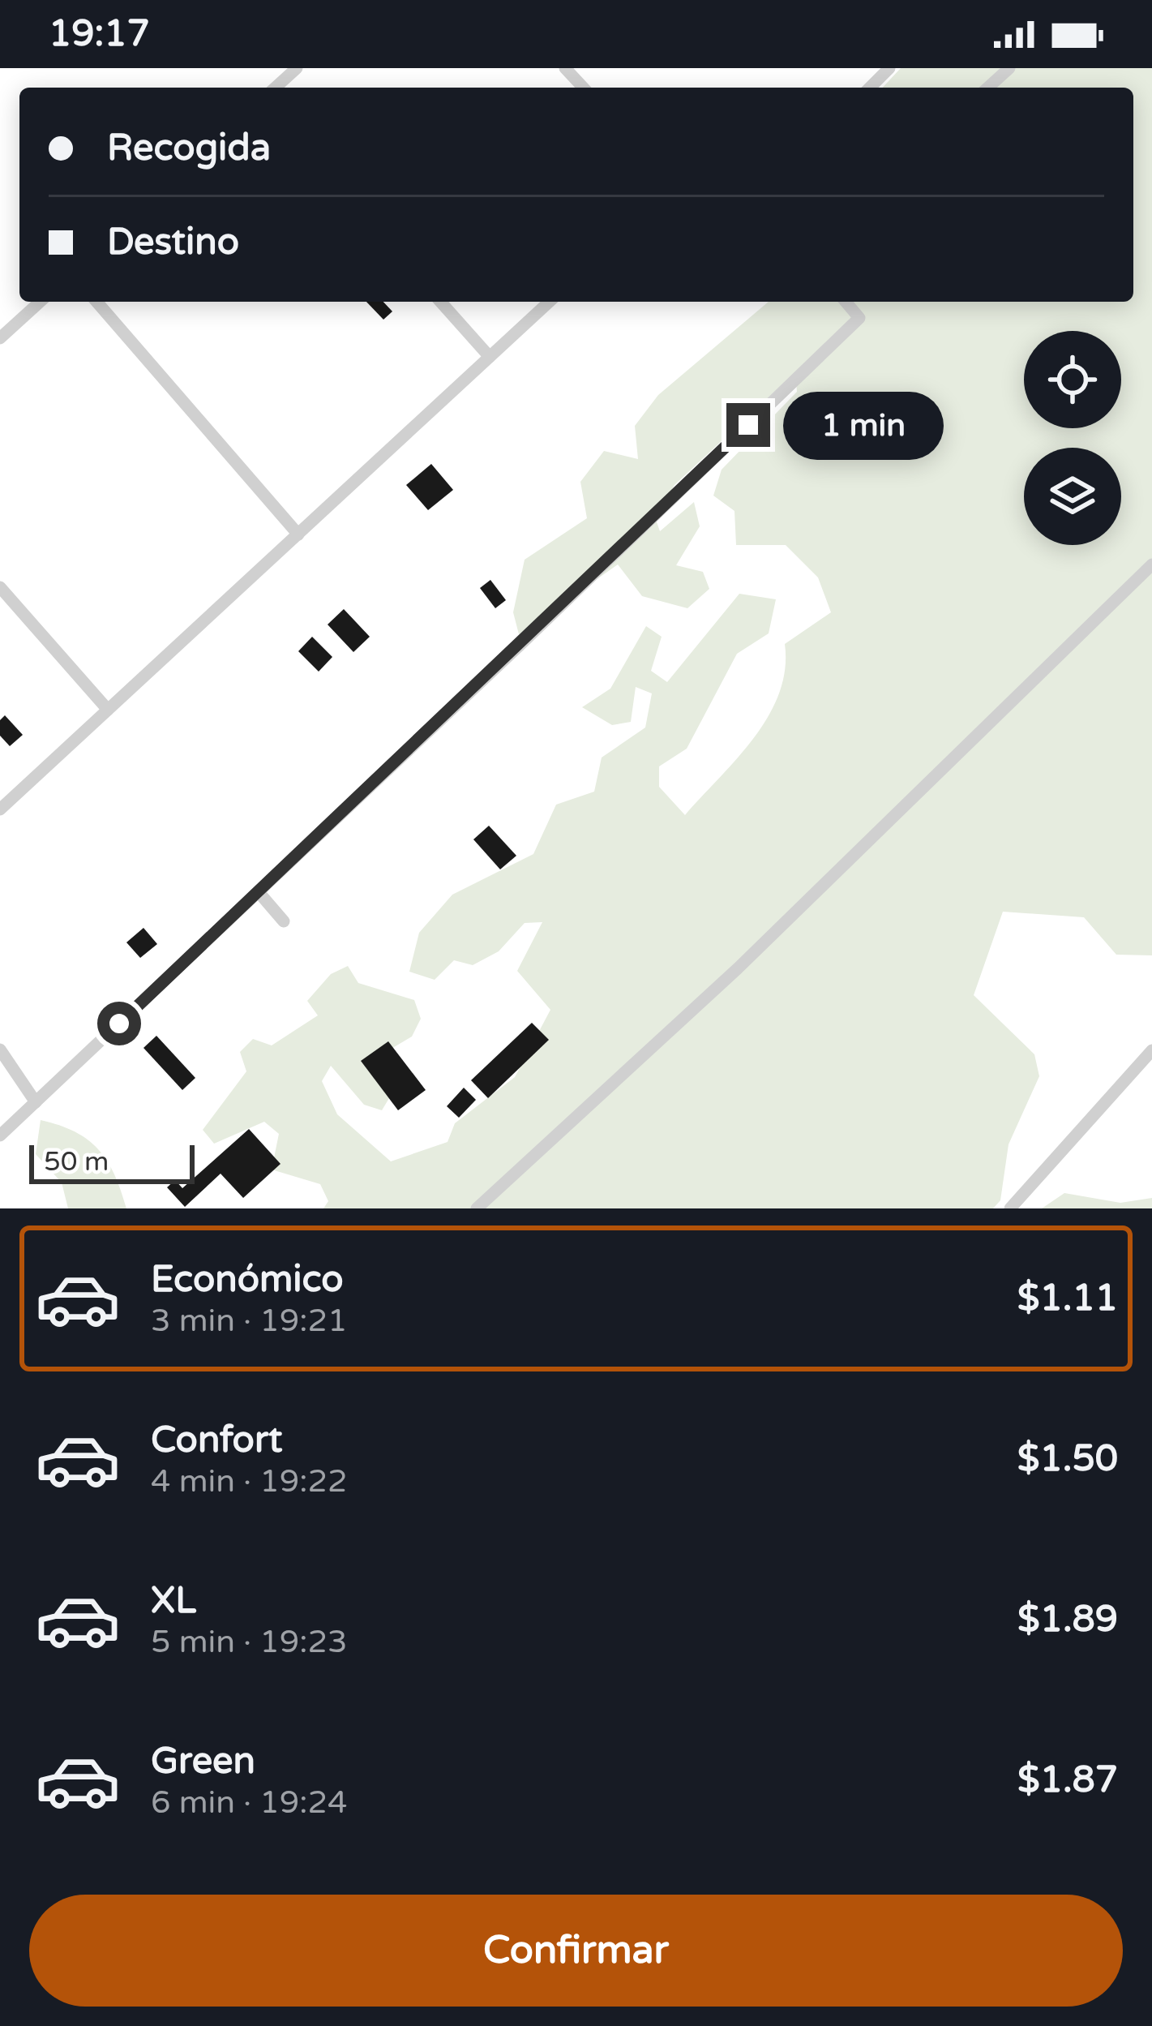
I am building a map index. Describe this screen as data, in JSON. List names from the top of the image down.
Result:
{
  "scale_bar": "50 m",
  "page": {
    "status": "19:17",
    "banner": ["Recogida", "Destino"],
    "bubble": "1 min",
    "scale": "50 m",
    "list": [
      {
        "name": "Económico",
        "note": "3 min · 19:21",
        "value": "$1.11"
      },
      {
        "name": "Confort",
        "note": "4 min · 19:22",
        "value": "$1.50"
      },
      {
        "name": "XL",
        "note": "5 min · 19:23",
        "value": "$1.89"
      },
      {
        "name": "Green",
        "note": "6 min · 19:24",
        "value": "$1.87"
      }
    ],
    "buttons": "Confirmar"
  }
}
